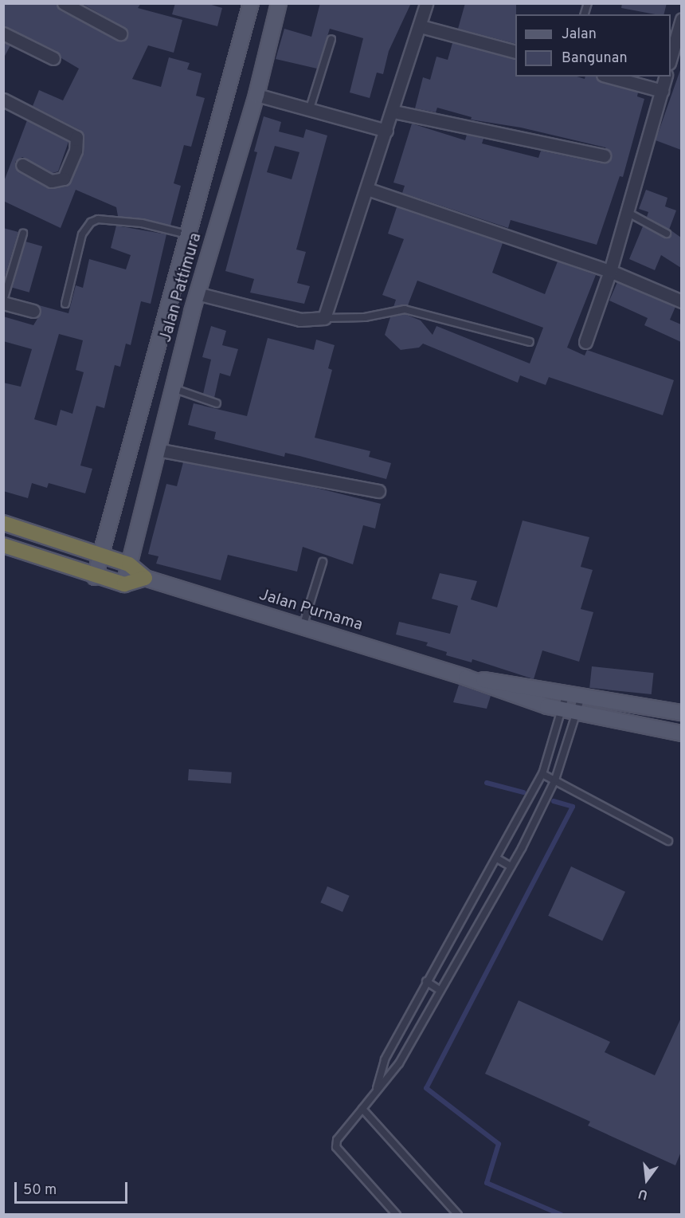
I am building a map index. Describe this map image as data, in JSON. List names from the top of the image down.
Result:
{
  "streets": {
    "main road": ["Jalan Pattimura", "Jalan Purnama"]
  },
  "legend": ["Jalan", "Bangunan"],
  "scale_bar": "50 m",
  "north": "bottom"
}
